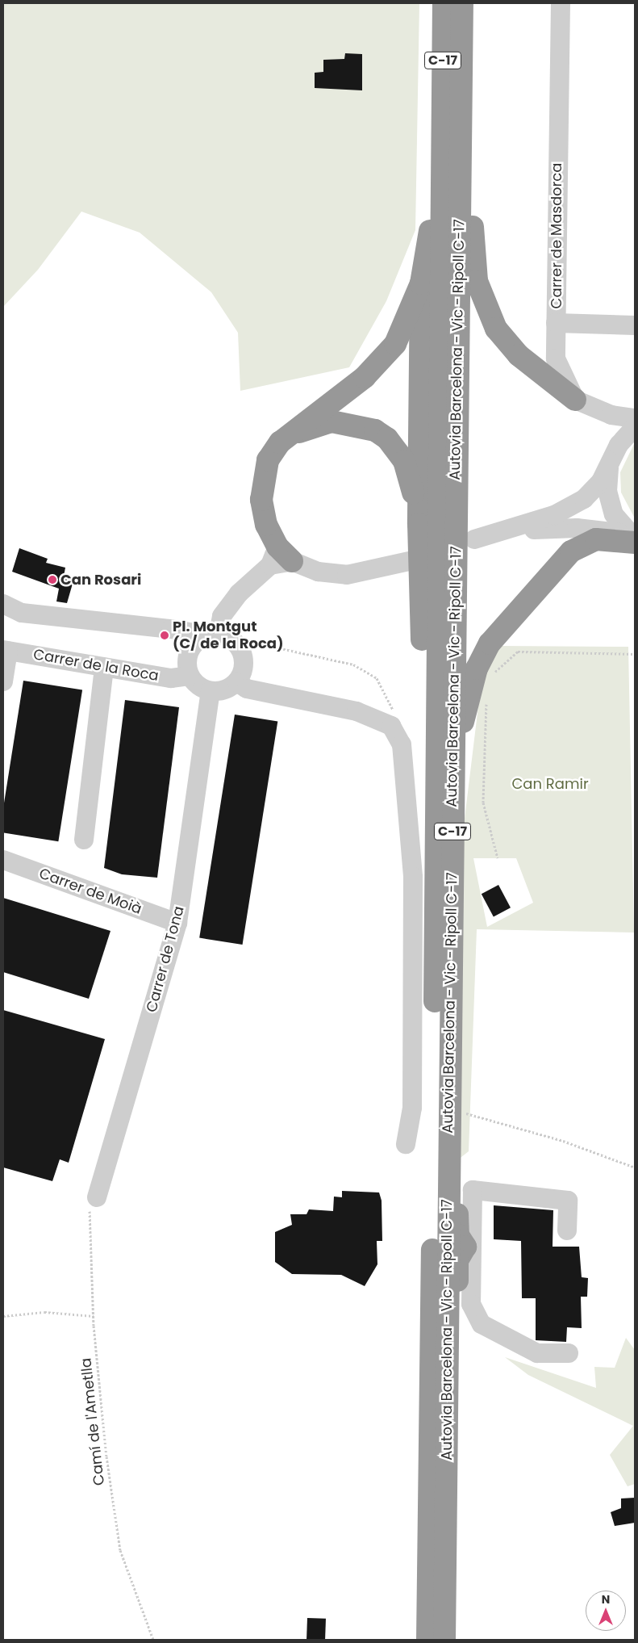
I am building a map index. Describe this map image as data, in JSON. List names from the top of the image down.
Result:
{
  "streets": {
    "highway": ["C-17", "Autovia Barcelona - Vic - Ripoll C-17"],
    "street": [
      "Carrer de Masdorca",
      "Carrer de la Roca",
      "Carrer de Moià",
      "Carrer de Tona"
    ],
    "path": ["Camí de l'Ametlla"]
  },
  "crossings": [
    ["Carrer de la Roca", "Carrer de Tona"],
    ["Carrer de Moià", "Carrer de Tona"],
    ["Carrer de Tona", "Camí de l'Ametlla"]
  ],
  "parks": ["Can Ramir"],
  "places": ["Can Rosari", "Pl. Montgut (C/ de la Roca)"],
  "north": "top"
}
